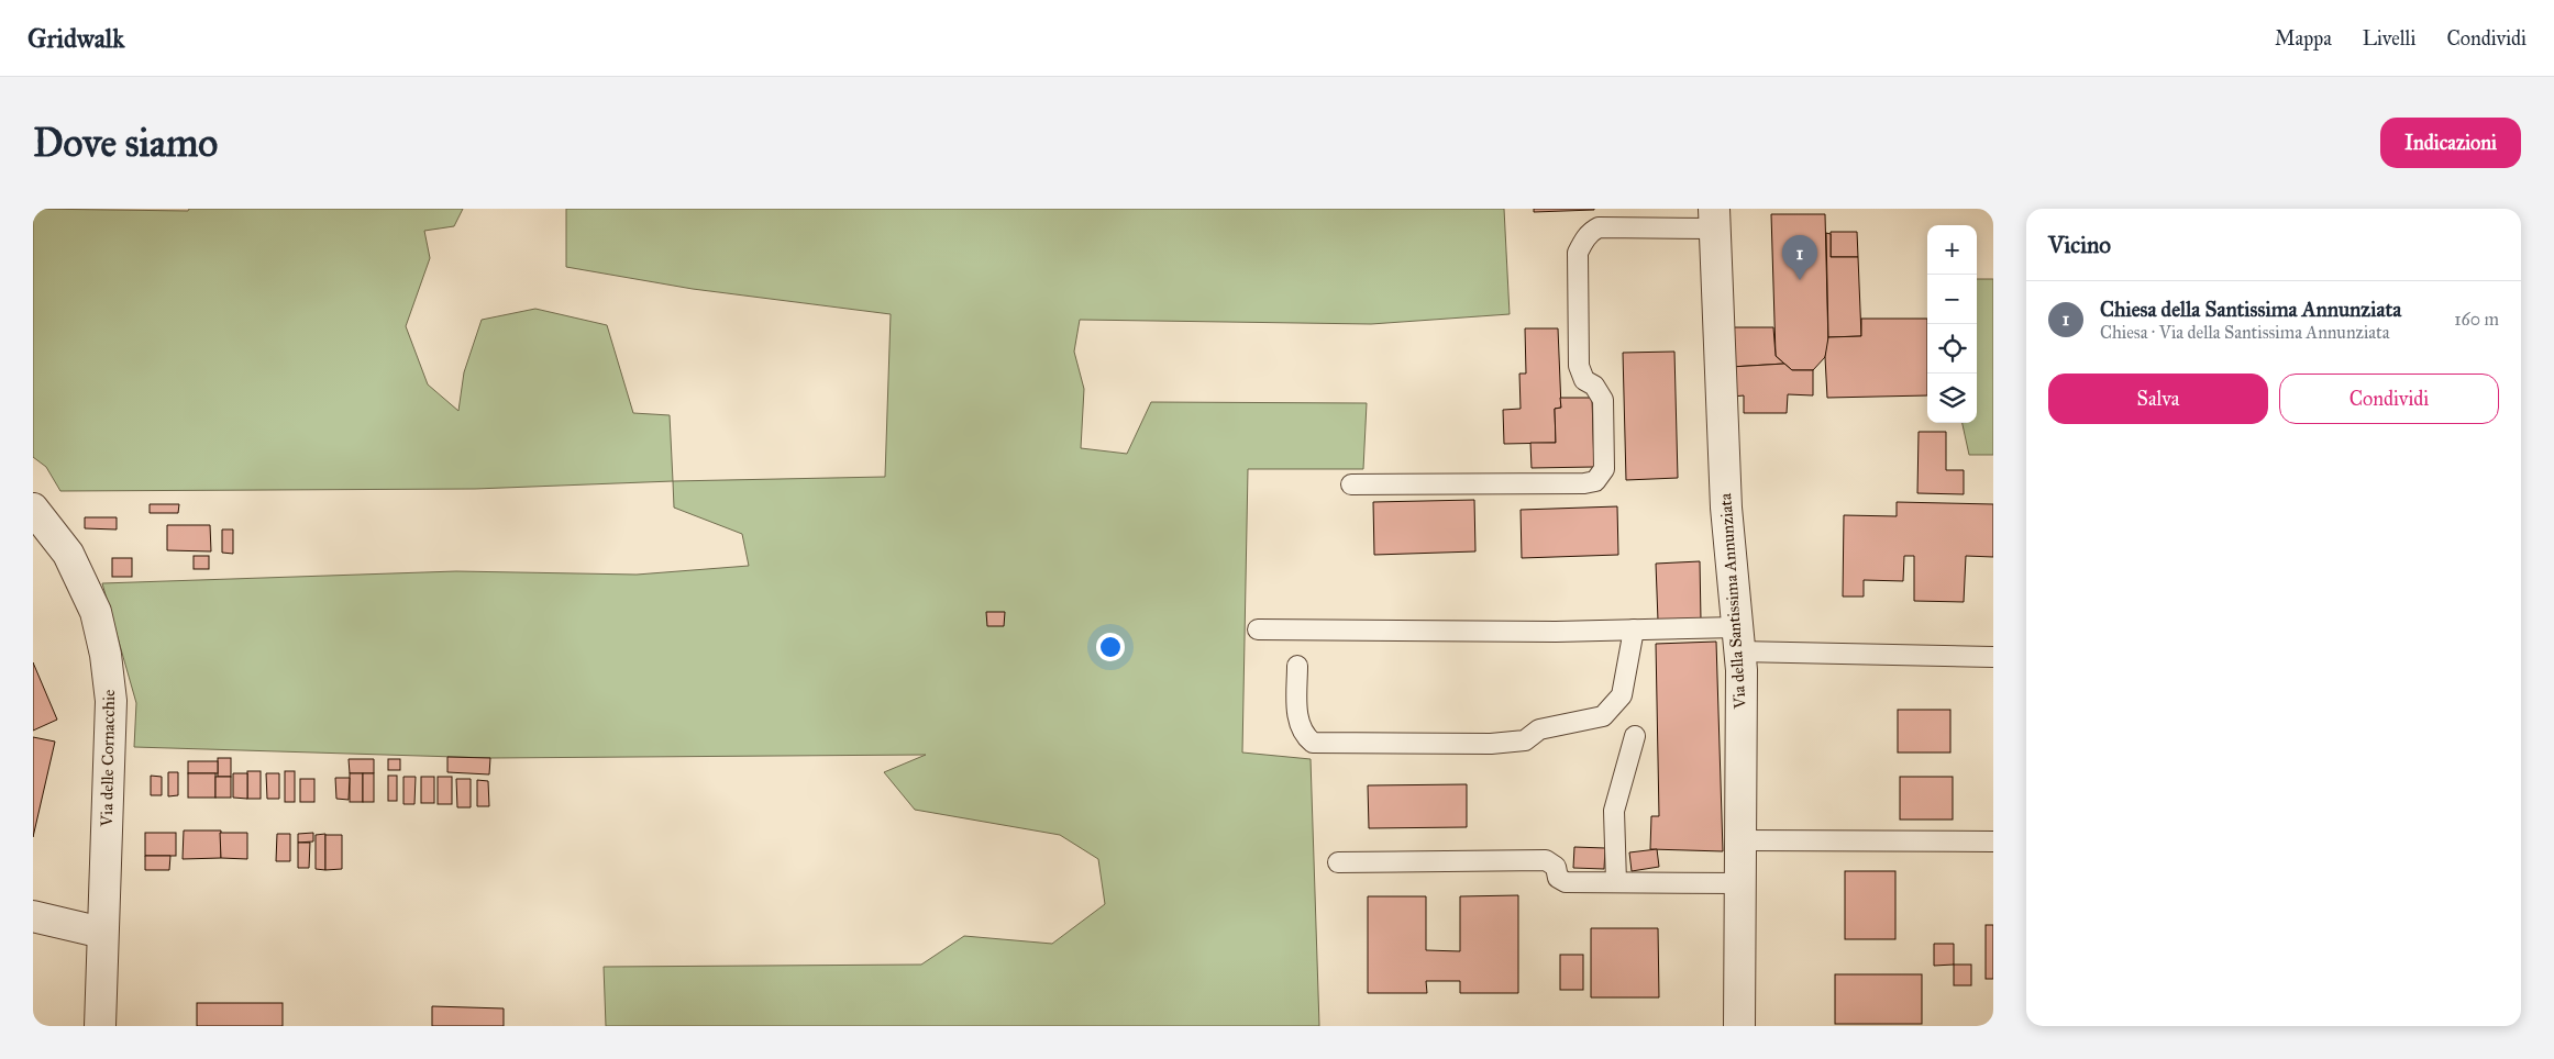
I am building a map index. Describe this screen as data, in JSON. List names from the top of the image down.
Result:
{
  "streets": {
    "street": ["Via della Santissima Annunziata", "Via delle Cornacchie"]
  },
  "page": {
    "header": "Gridwalk",
    "nav": ["Mappa", "Livelli", "Condividi"],
    "buttons": [
      "Indicazioni",
      ["Salva", "Condividi"]
    ],
    "title": "Dove siamo",
    "heading": "Vicino",
    "map_buttons": ["+", "−"],
    "pins": "1",
    "list": [
      {
        "mark": "1",
        "name": "Chiesa della Santissima Annunziata",
        "note": "Chiesa · Via della Santissima Annunziata",
        "value": "160 m"
      }
    ]
  }
}
